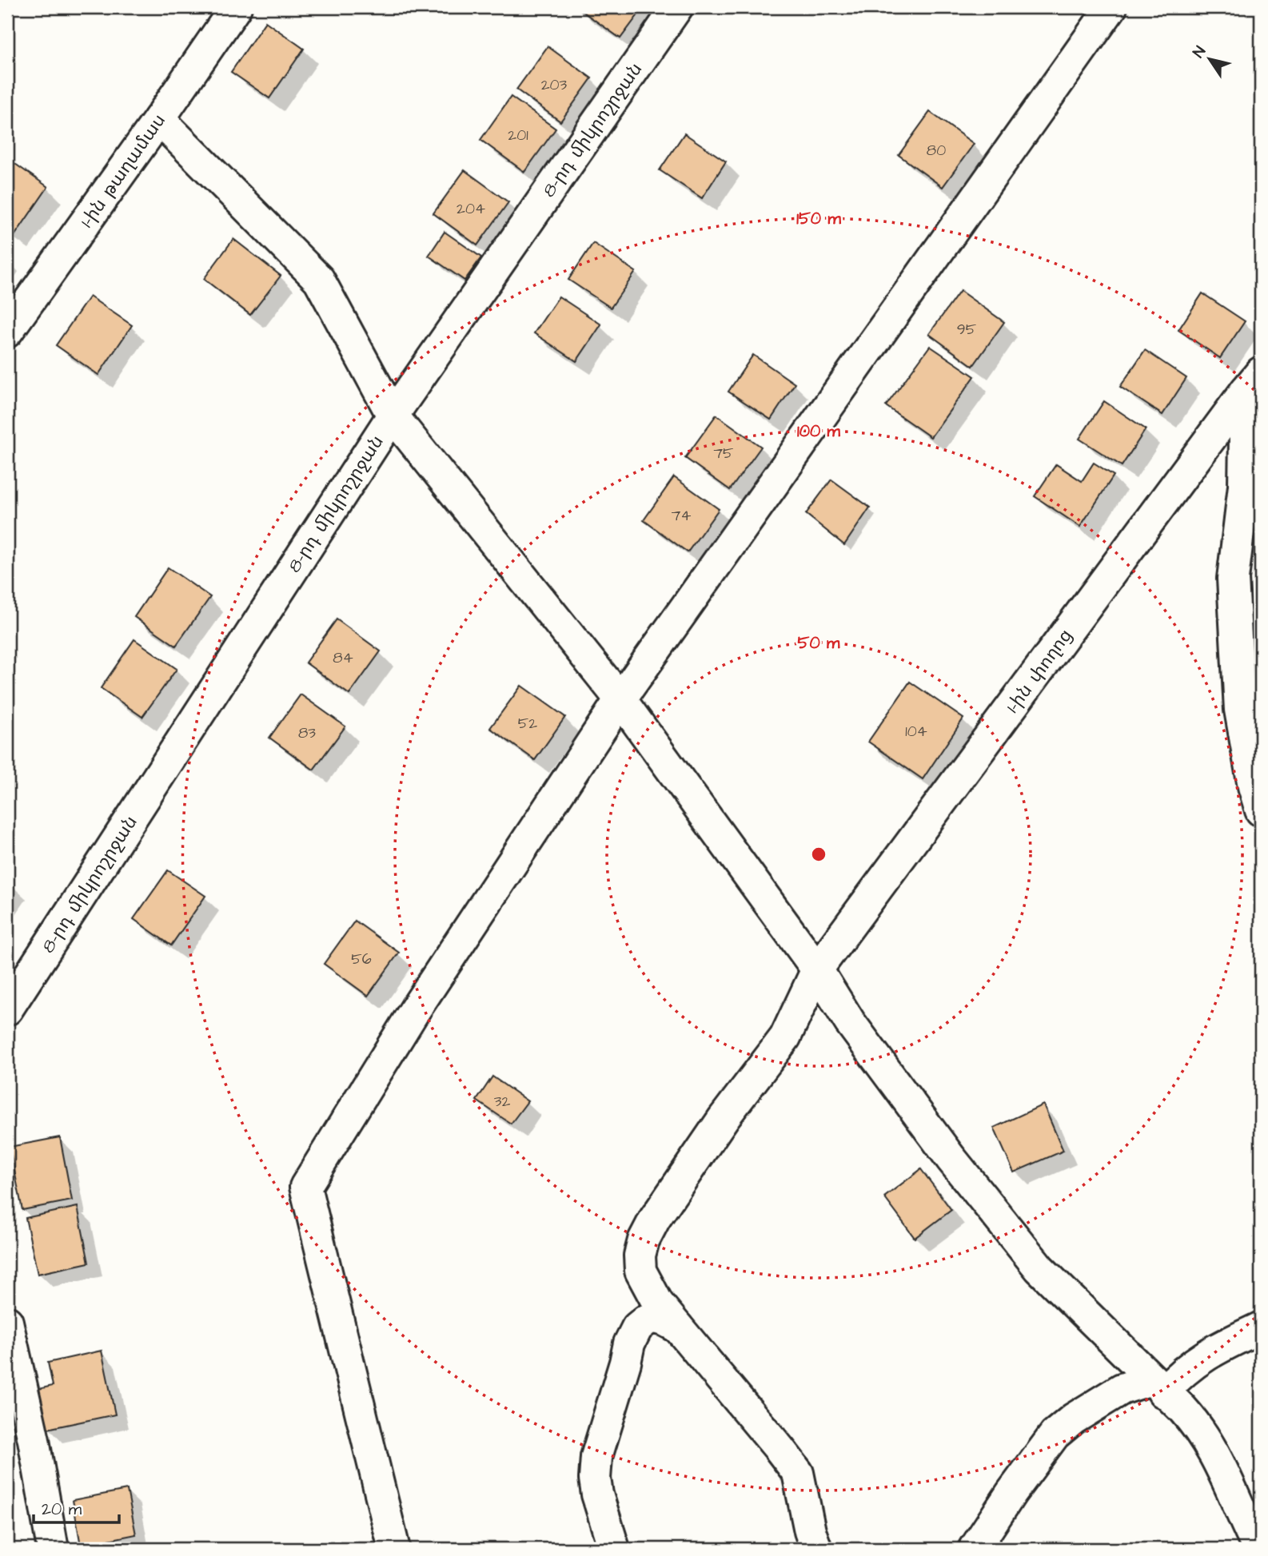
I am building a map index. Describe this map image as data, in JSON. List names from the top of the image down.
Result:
{
  "streets": {
    "street": ["8-րդ միկրոշրջան", "1-ին թաղամաս", "1-ին փողոց"]
  },
  "house_numbers": [
    "203",
    "201",
    "80",
    "204",
    "95",
    "75",
    "74",
    "84",
    "52",
    "104",
    "83",
    "56",
    "32"
  ],
  "scale_bar": "20 m",
  "north": "top left",
  "rings": ["150 m", "100 m", "50 m"]
}
